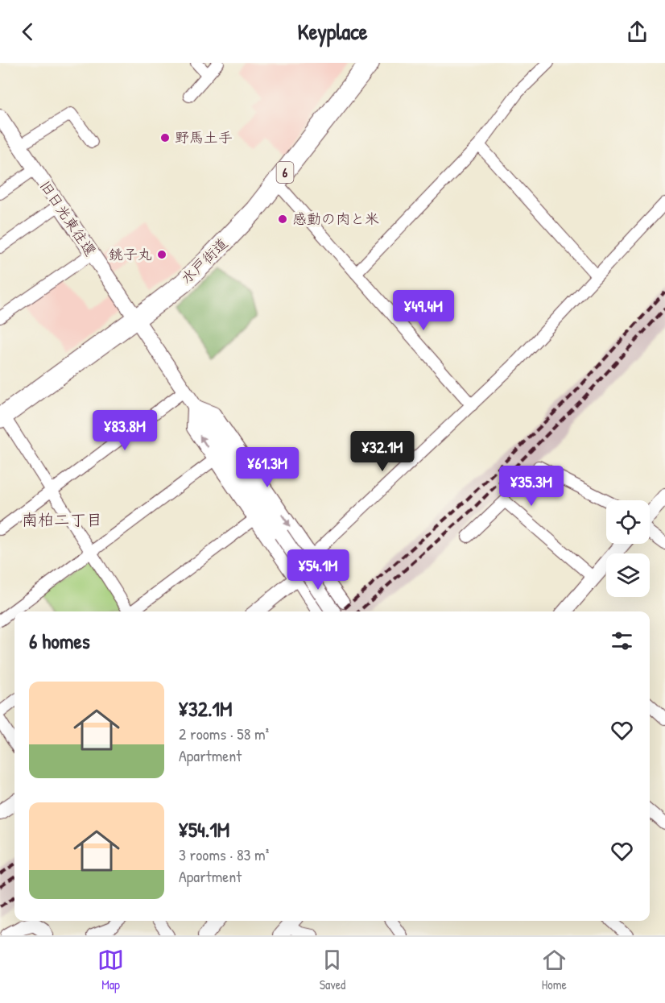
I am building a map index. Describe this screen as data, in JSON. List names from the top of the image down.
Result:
{
  "streets": {
    "highway": ["6", "水戸街道"],
    "street": ["旧日光東往還"]
  },
  "crossings": [
    ["旧日光東往還", "水戸街道"]
  ],
  "districts": ["南柏二丁目"],
  "places": ["野馬土手", "感動の肉と米", "銚子丸"],
  "page": {
    "header": "Keyplace",
    "price": [
      "¥49.4M",
      "¥83.8M",
      "¥32.1M",
      "¥61.3M",
      "¥35.3M",
      "¥54.1M"
    ],
    "heading": "6 homes",
    "list": [
      {
        "name": "¥32.1M",
        "note": "2 rooms · 58 m² · Apartment"
      },
      {
        "name": "¥54.1M",
        "note": "3 rooms · 83 m² · Apartment"
      }
    ],
    "tabs": ["Map", "Saved", "Home"]
  }
}
